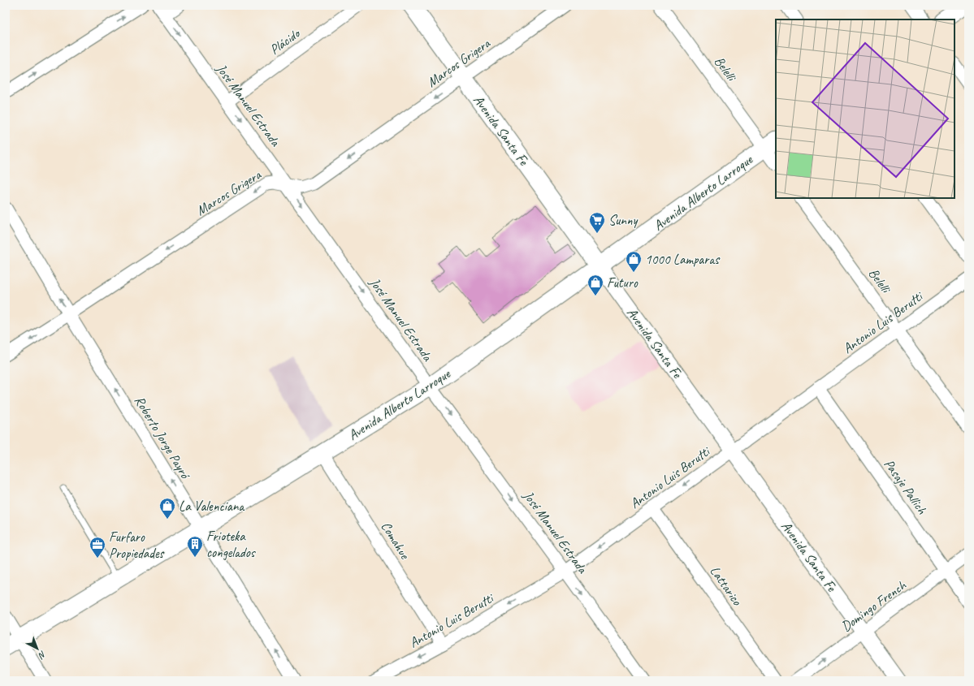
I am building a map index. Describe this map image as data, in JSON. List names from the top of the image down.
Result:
{
  "streets": {
    "main road": ["Avenida Santa Fe", "Avenida Alberto Larroque"],
    "street": [
      "Plácido",
      "Marcos Grigera",
      "Belelli",
      "José Manuel Estrada",
      "Antonio Luis Berutti",
      "Roberto Jorge Payró",
      "Pasaje Pallich",
      "Comahue",
      "Lattarico",
      "Domingo French"
    ]
  },
  "crossings": [
    ["Plácido", "José Manuel Estrada"],
    ["Marcos Grigera", "José Manuel Estrada"],
    ["Marcos Grigera", "Avenida Santa Fe"],
    ["Marcos Grigera", "Roberto Jorge Payró"],
    ["Belelli", "Avenida Alberto Larroque"],
    ["Belelli", "Antonio Luis Berutti"],
    ["José Manuel Estrada", "Avenida Alberto Larroque"],
    ["José Manuel Estrada", "Antonio Luis Berutti"],
    ["Avenida Santa Fe", "Avenida Alberto Larroque"],
    ["Avenida Santa Fe", "Antonio Luis Berutti"],
    ["Avenida Santa Fe", "Domingo French"],
    ["Avenida Alberto Larroque", "Roberto Jorge Payró"],
    ["Avenida Alberto Larroque", "Comahue"],
    ["Antonio Luis Berutti", "Pasaje Pallich"],
    ["Antonio Luis Berutti", "Comahue"],
    ["Antonio Luis Berutti", "Lattarico"],
    ["Pasaje Pallich", "Domingo French"]
  ],
  "one_way": [
    "Marcos Grigera",
    "José Manuel Estrada",
    "Antonio Luis Berutti",
    "Roberto Jorge Payró",
    "Domingo French"
  ],
  "places": {
    "supermarket": ["Sunny"],
    "shop": ["1000 Lamparas", "Futuro", "La Valenciana"],
    "building": ["Frioteka congelados"],
    "office": ["Furfaro Propiedades"]
  },
  "north": "bottom right"
}
